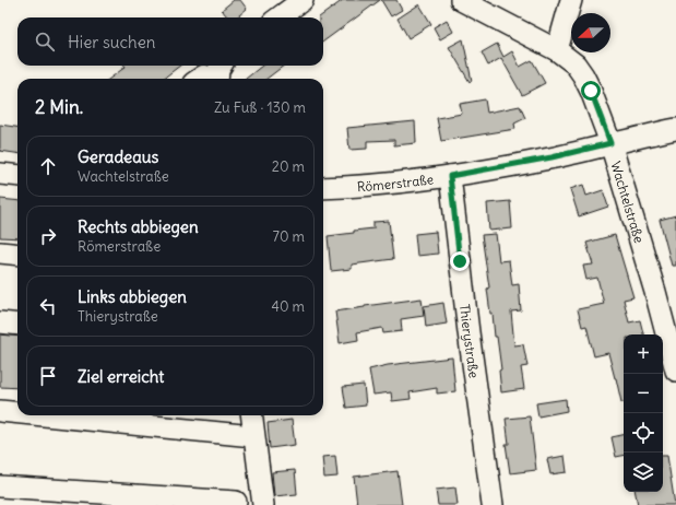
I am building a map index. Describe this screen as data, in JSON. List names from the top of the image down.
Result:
{
  "streets": {
    "street": ["Römerstraße", "Wachtelstraße", "Thierystraße"]
  },
  "crossings": [
    ["Römerstraße", "Wachtelstraße"],
    ["Römerstraße", "Thierystraße"]
  ],
  "north": "left",
  "page": {
    "search": "Hier suchen",
    "heading": ["2 Min.", "Zu Fuß · 130 m"],
    "list": [
      ["Geradeaus", "Wachtelstraße", "20 m"],
      ["Rechts abbiegen", "Römerstraße", "70 m"],
      ["Links abbiegen", "Thierystraße", "40 m"],
      "Ziel erreicht"
    ],
    "map_buttons": ["+", "−"]
  }
}
